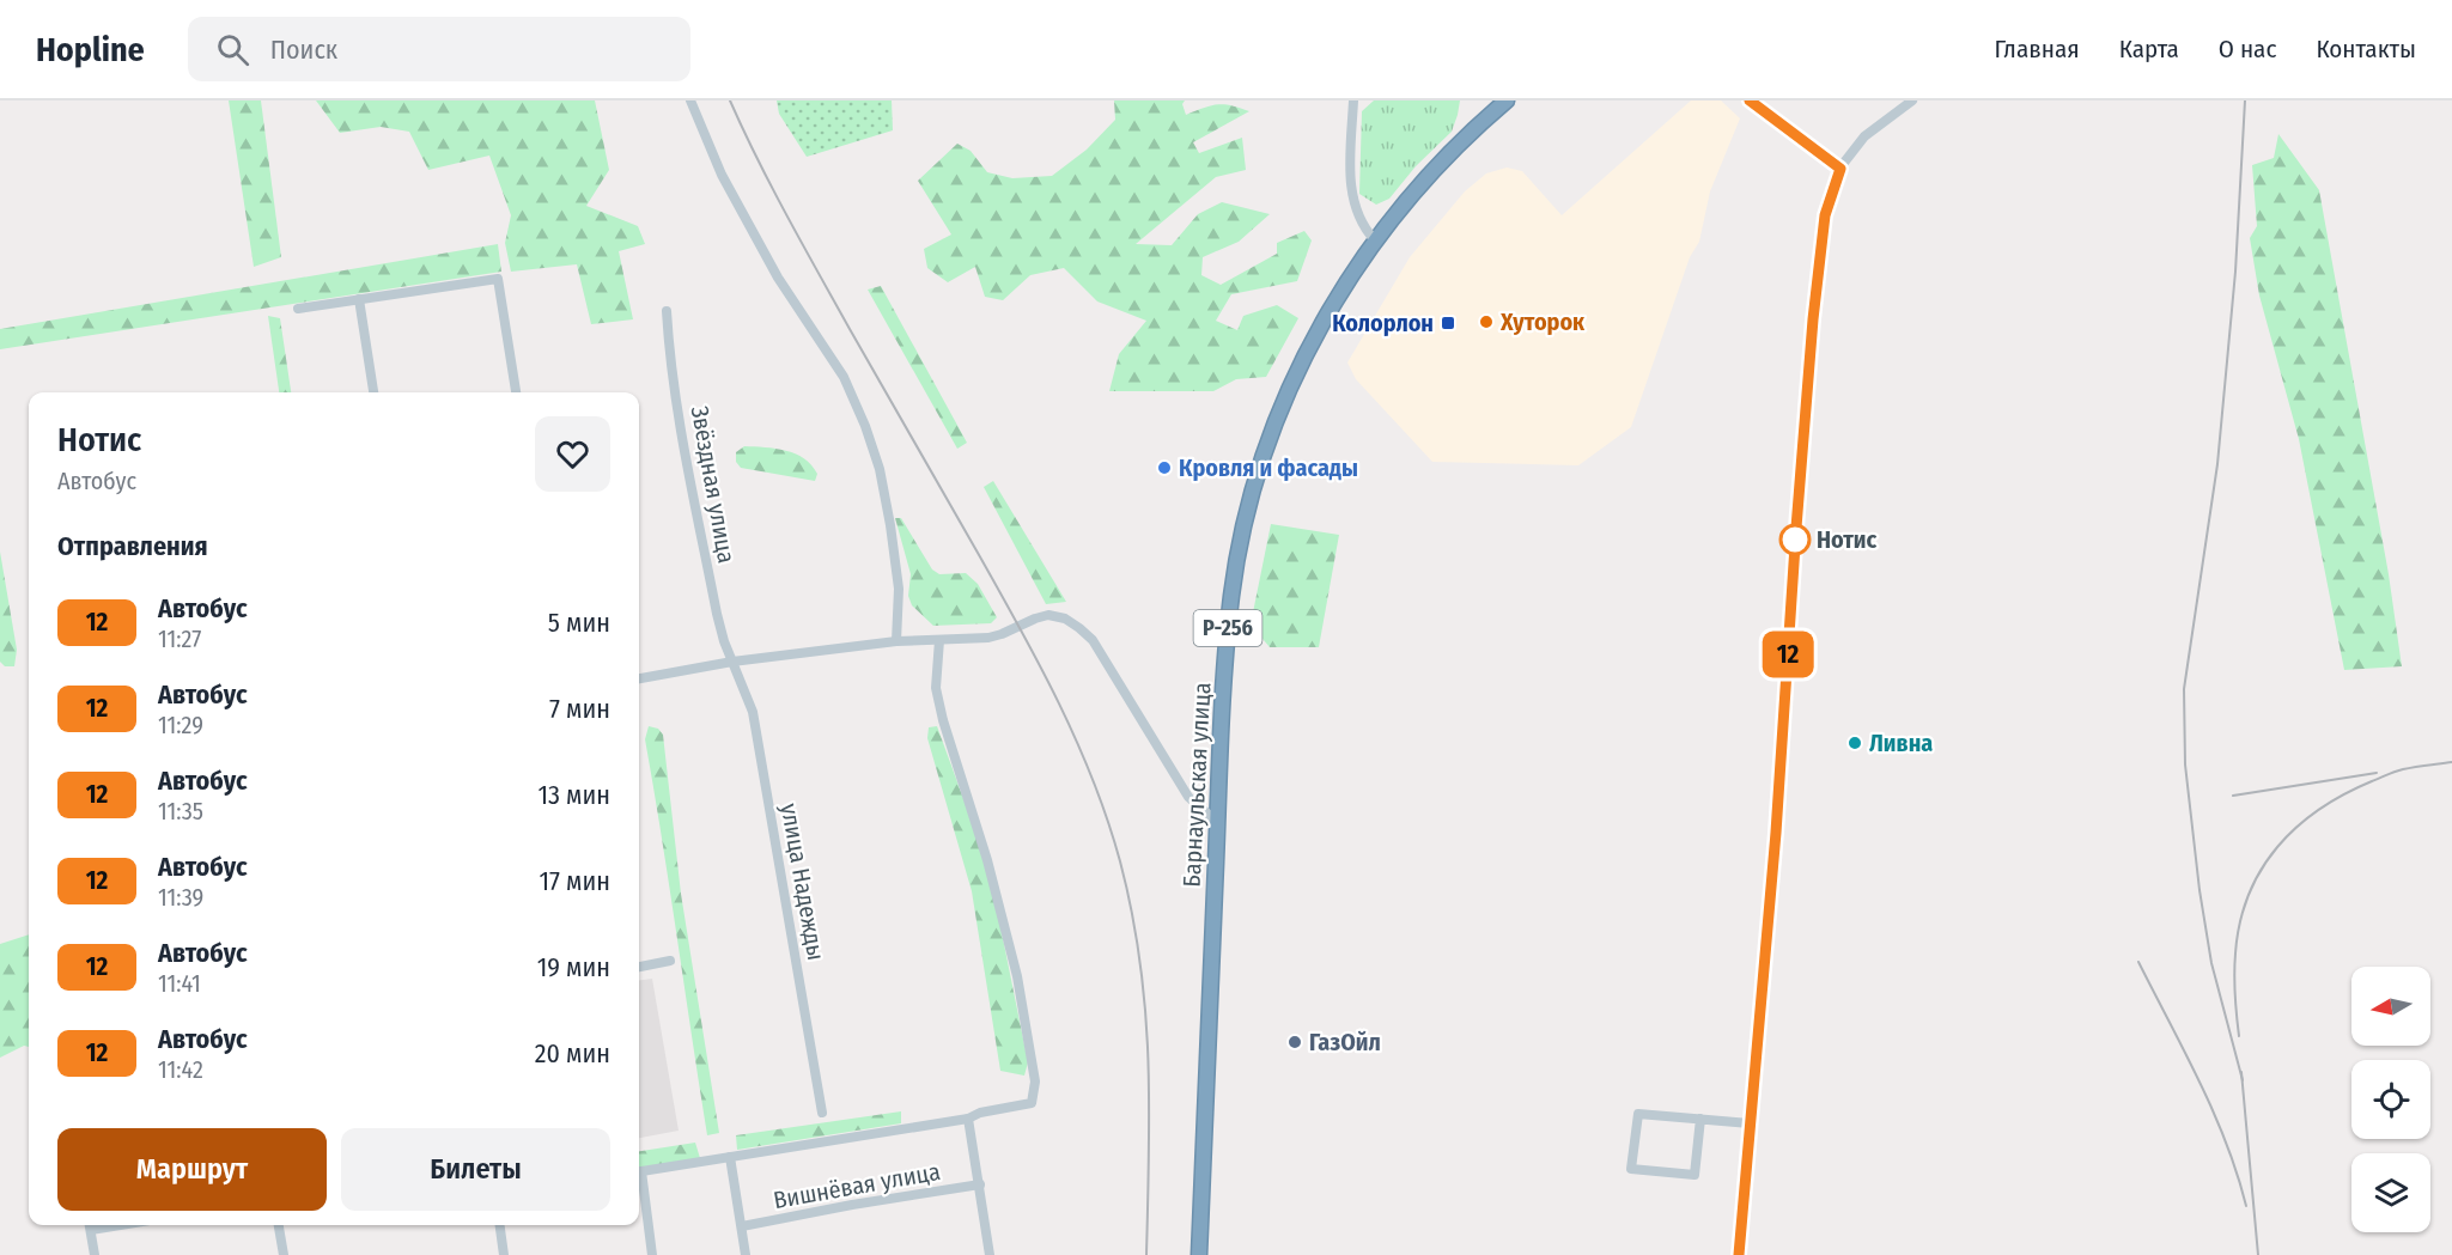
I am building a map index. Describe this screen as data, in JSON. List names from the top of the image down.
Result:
{
  "streets": {
    "highway": ["Р-256", "Барнаульская улица"],
    "street": ["Звёздная улица", "улица Надежды", "Вишнёвая улица"]
  },
  "crossings": [
    ["Звёздная улица", "улица Надежды"]
  ],
  "places": {
    "other": [
      "Хуторок",
      "Кровля и фасады",
      "Нотис",
      "Ливна",
      "ГазОйл"
    ],
    "transit": ["Колорлон"]
  },
  "lines": ["bus line 12"],
  "north": "left",
  "page": {
    "header": "Hopline",
    "search": "Поиск",
    "nav": [
      "Главная",
      "Карта",
      "О нас",
      "Контакты"
    ],
    "on_map": "12",
    "heading": [
      ["Нотис", "Автобус"],
      "Отправления"
    ],
    "list": [
      {
        "mark": "12",
        "name": "Автобус",
        "note": "11:27",
        "value": "5 мин"
      },
      {
        "mark": "12",
        "name": "Автобус",
        "note": "11:29",
        "value": "7 мин"
      },
      {
        "mark": "12",
        "name": "Автобус",
        "note": "11:35",
        "value": "13 мин"
      },
      {
        "mark": "12",
        "name": "Автобус",
        "note": "11:39",
        "value": "17 мин"
      },
      {
        "mark": "12",
        "name": "Автобус",
        "note": "11:41",
        "value": "19 мин"
      },
      {
        "mark": "12",
        "name": "Автобус",
        "note": "11:42",
        "value": "20 мин"
      }
    ],
    "buttons": ["Маршрут", "Билеты"]
  }
}
